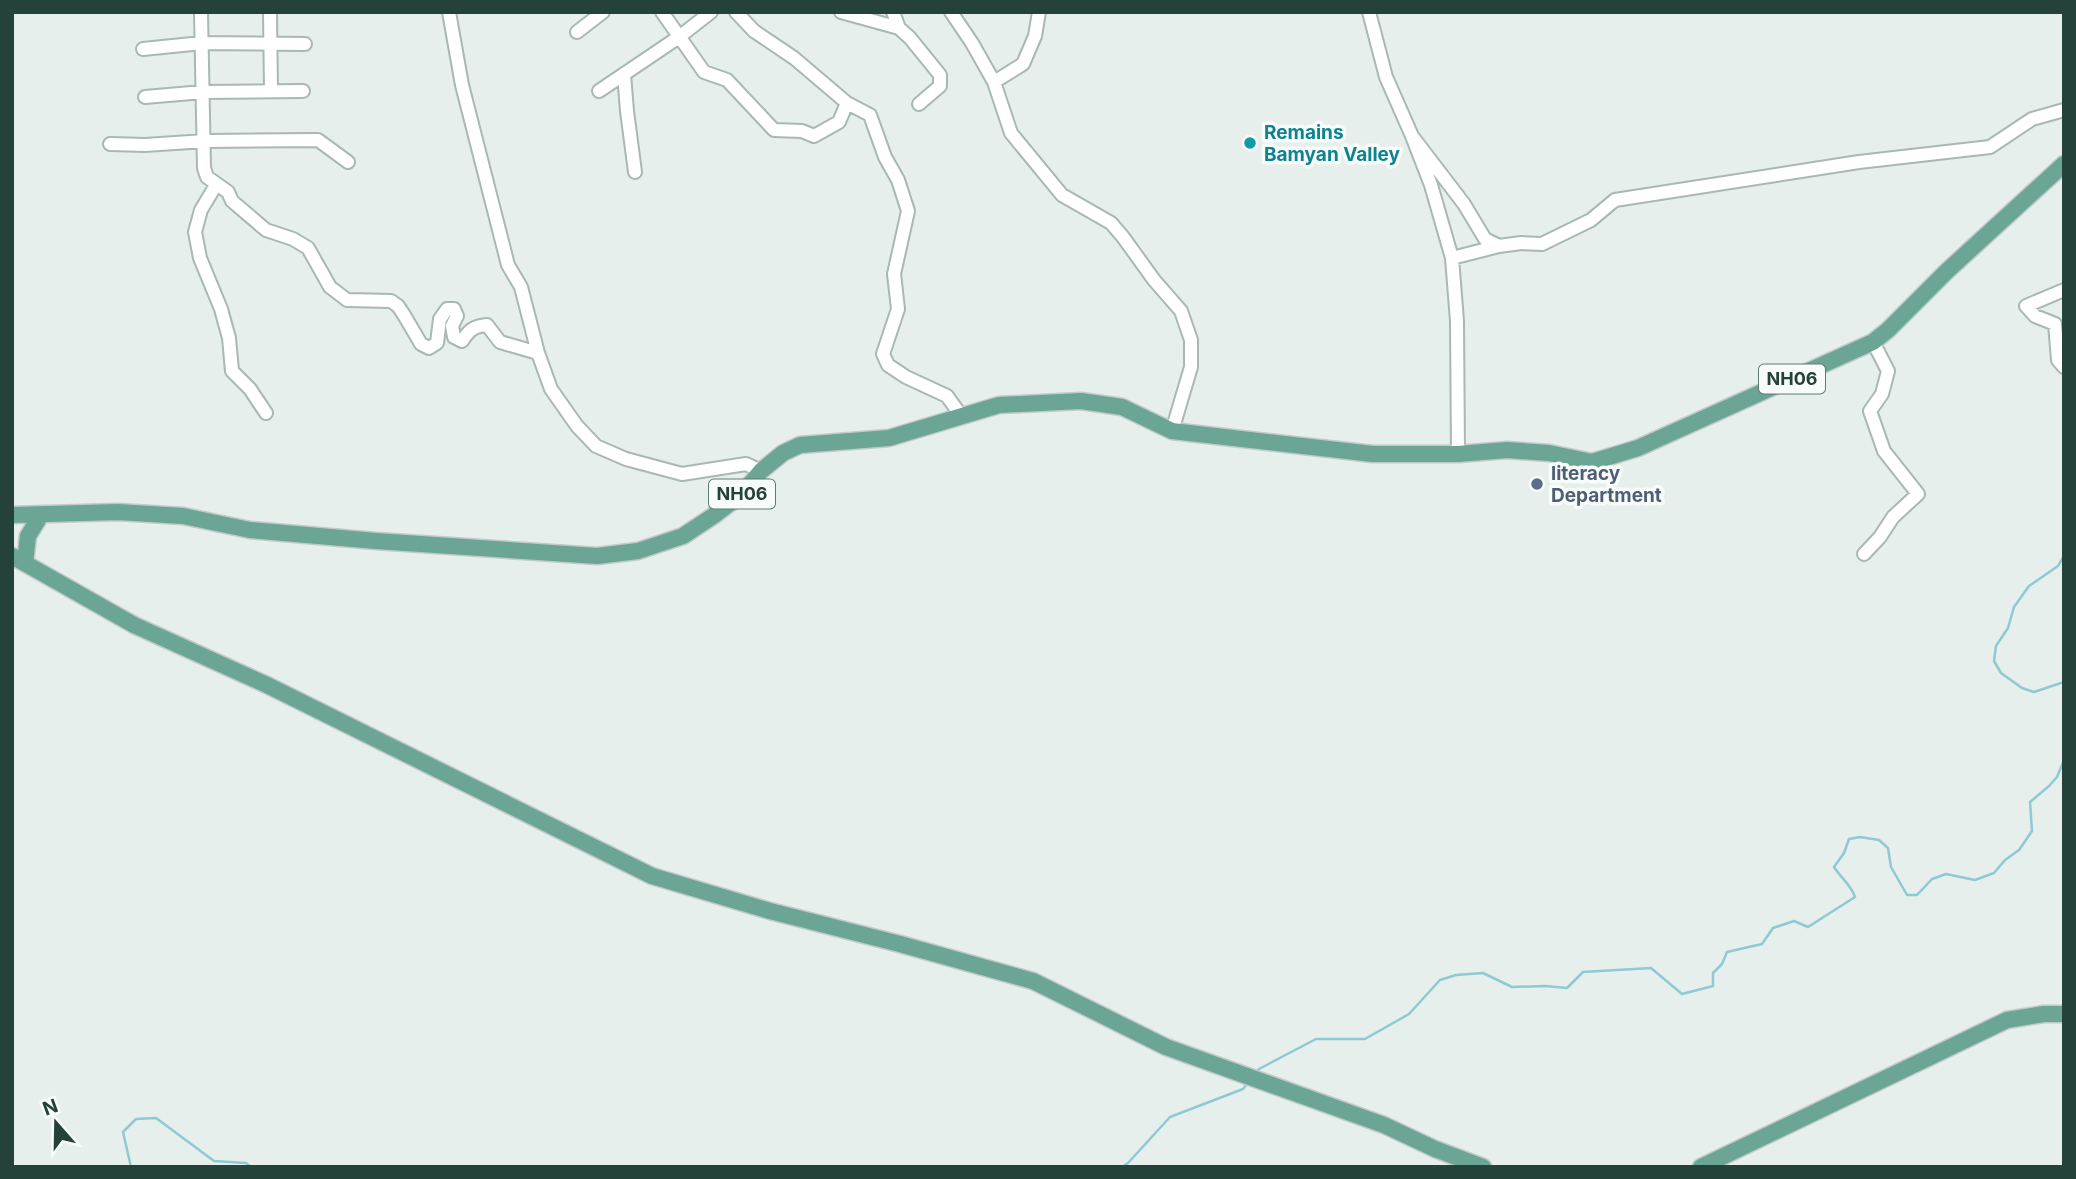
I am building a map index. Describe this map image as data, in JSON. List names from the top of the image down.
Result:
{
  "streets": {
    "main road": ["NH06"]
  },
  "places": ["Remains Bamyan Valley", "literacy Department"],
  "north": "top"
}
